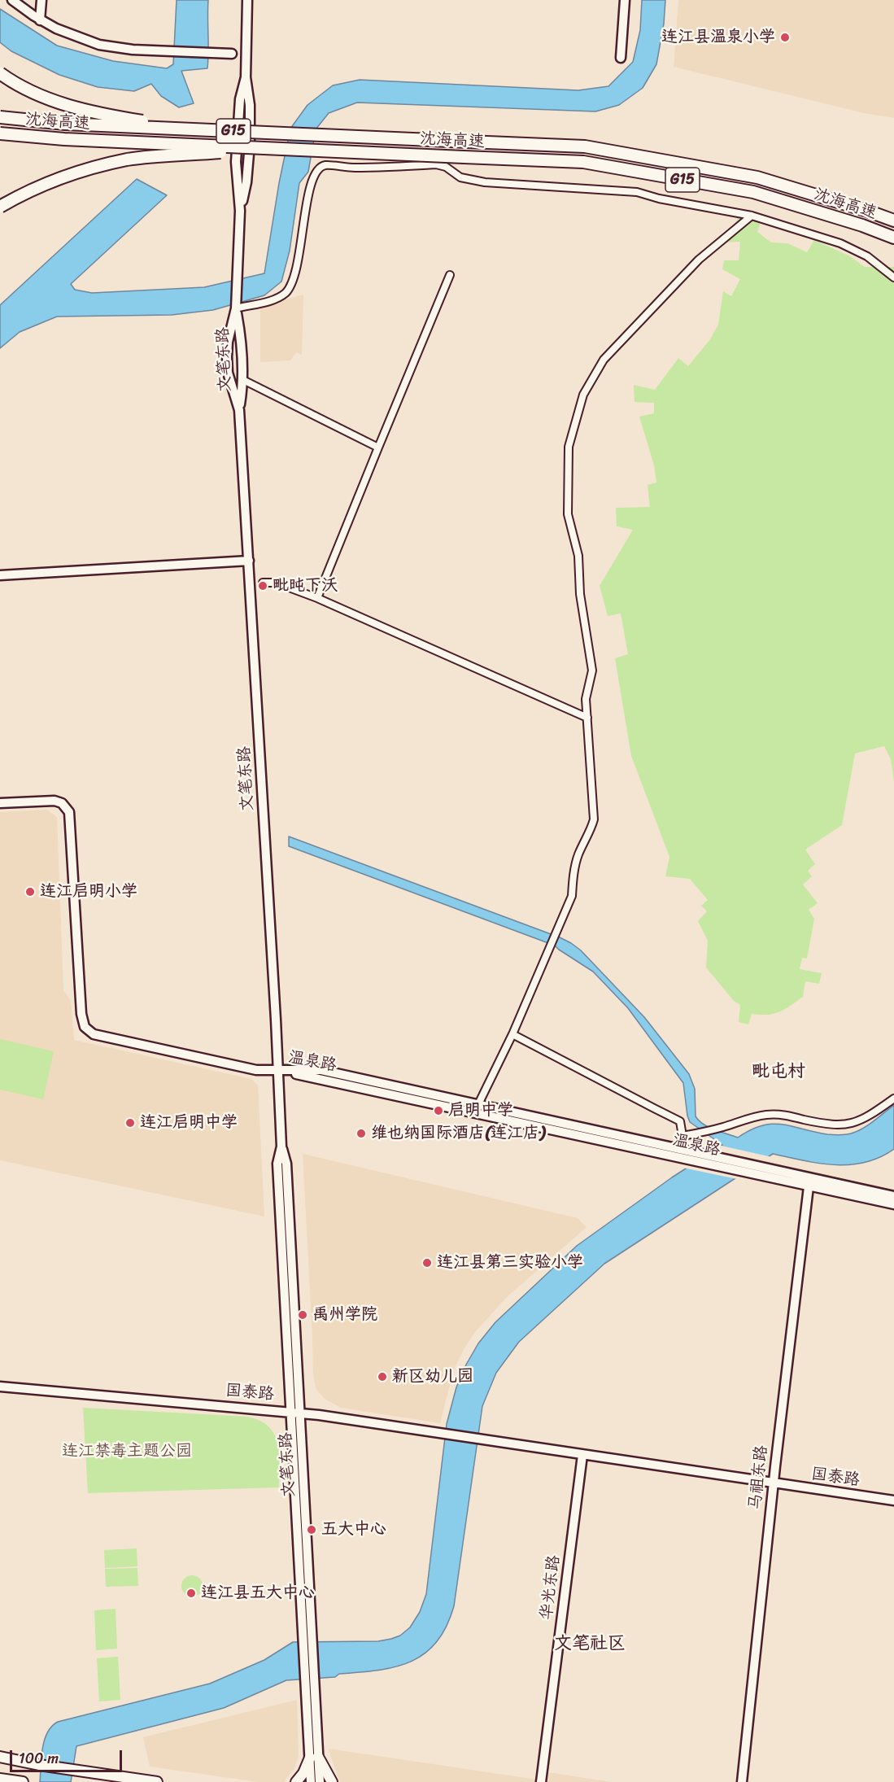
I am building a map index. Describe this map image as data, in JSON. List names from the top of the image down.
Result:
{
  "streets": {
    "highway": ["沈海高速", "G15"],
    "main road": [
      "文笔东路",
      "温泉路",
      "国泰路",
      "马祖东路",
      "华光东路"
    ]
  },
  "crossings": [
    ["文笔东路", "温泉路"],
    ["文笔东路", "国泰路"],
    ["温泉路", "马祖东路"],
    ["国泰路", "马祖东路"],
    ["国泰路", "华光东路"]
  ],
  "districts": ["毗屯村", "文笔社区"],
  "parks": ["连江禁毒主题公园"],
  "places": [
    "连江县温泉小学",
    "毗旽下沃",
    "连江启明小学",
    "启明中学",
    "连江启明中学",
    "维也纳国际酒店(连江店)",
    "连江县第三实验小学",
    "禹州学院",
    "新区幼儿园",
    "五大中心",
    "连江县五大中心"
  ],
  "scale_bar": "100 m"
}
